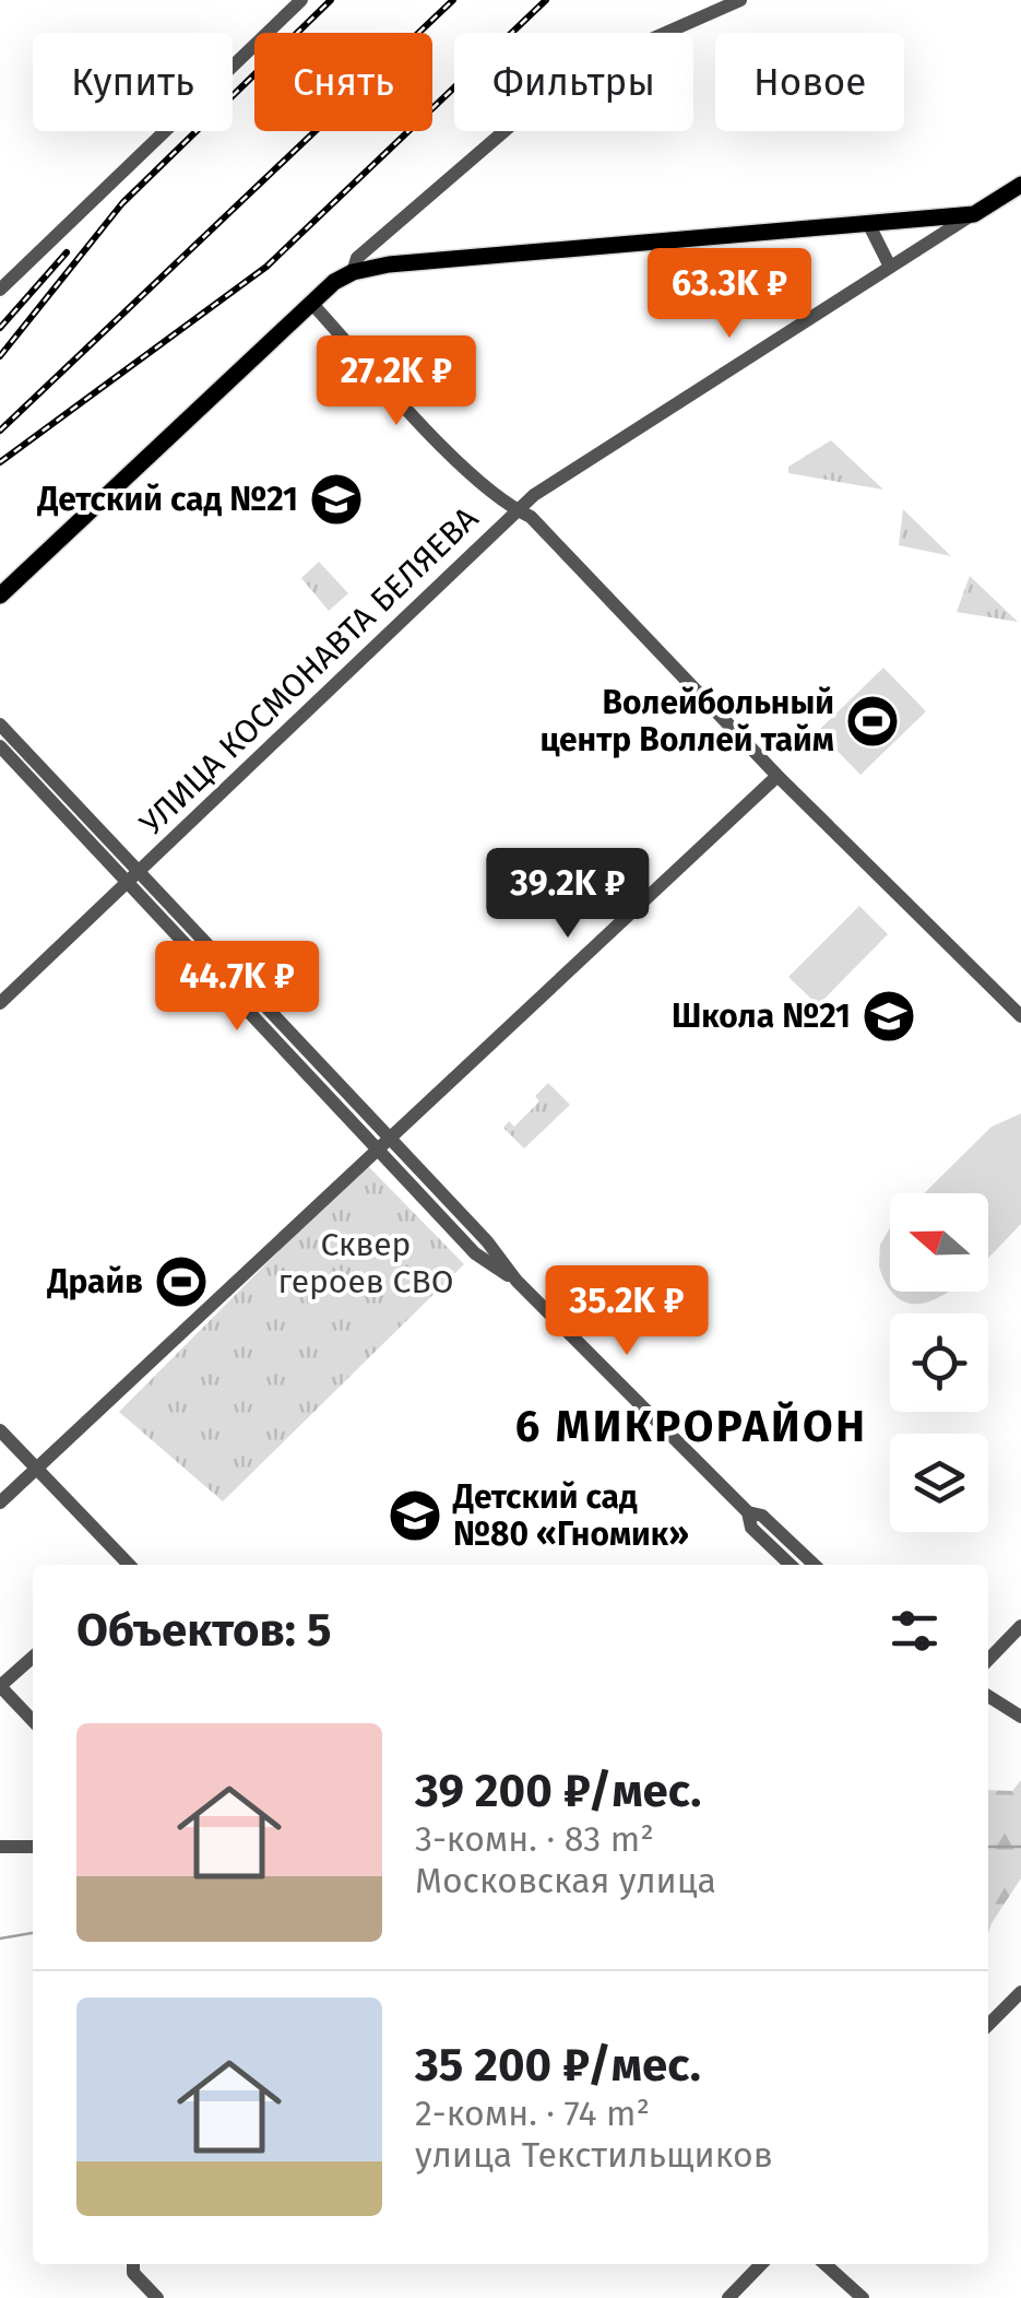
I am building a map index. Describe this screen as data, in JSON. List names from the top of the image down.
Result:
{
  "streets": {
    "street": ["УЛИЦА КОСМОНАВТА БЕЛЯЕВА"]
  },
  "districts": ["6 МИКРОРАЙОН"],
  "parks": ["Сквер героев СВО"],
  "places": {
    "school or university": ["Детский сад №21", "Школа №21", "Детский сад №80 «Гномик»"],
    "sports": ["Волейбольный центр Воллей тайм", "Драйв"]
  },
  "north": "left",
  "page": {
    "chip": [
      "Купить",
      "Снять",
      "Фильтры",
      "Новое"
    ],
    "price": [
      "63.3K ₽",
      "27.2K ₽",
      "39.2K ₽",
      "44.7K ₽",
      "35.2K ₽"
    ],
    "heading": "Объектов: 5",
    "list": [
      {
        "name": "39 200 ₽/мес.",
        "note": "3-комн. · 83 m² · Московская улица"
      },
      {
        "name": "35 200 ₽/мес.",
        "note": "2-комн. · 74 m² · улица Текстильщиков"
      }
    ]
  }
}
